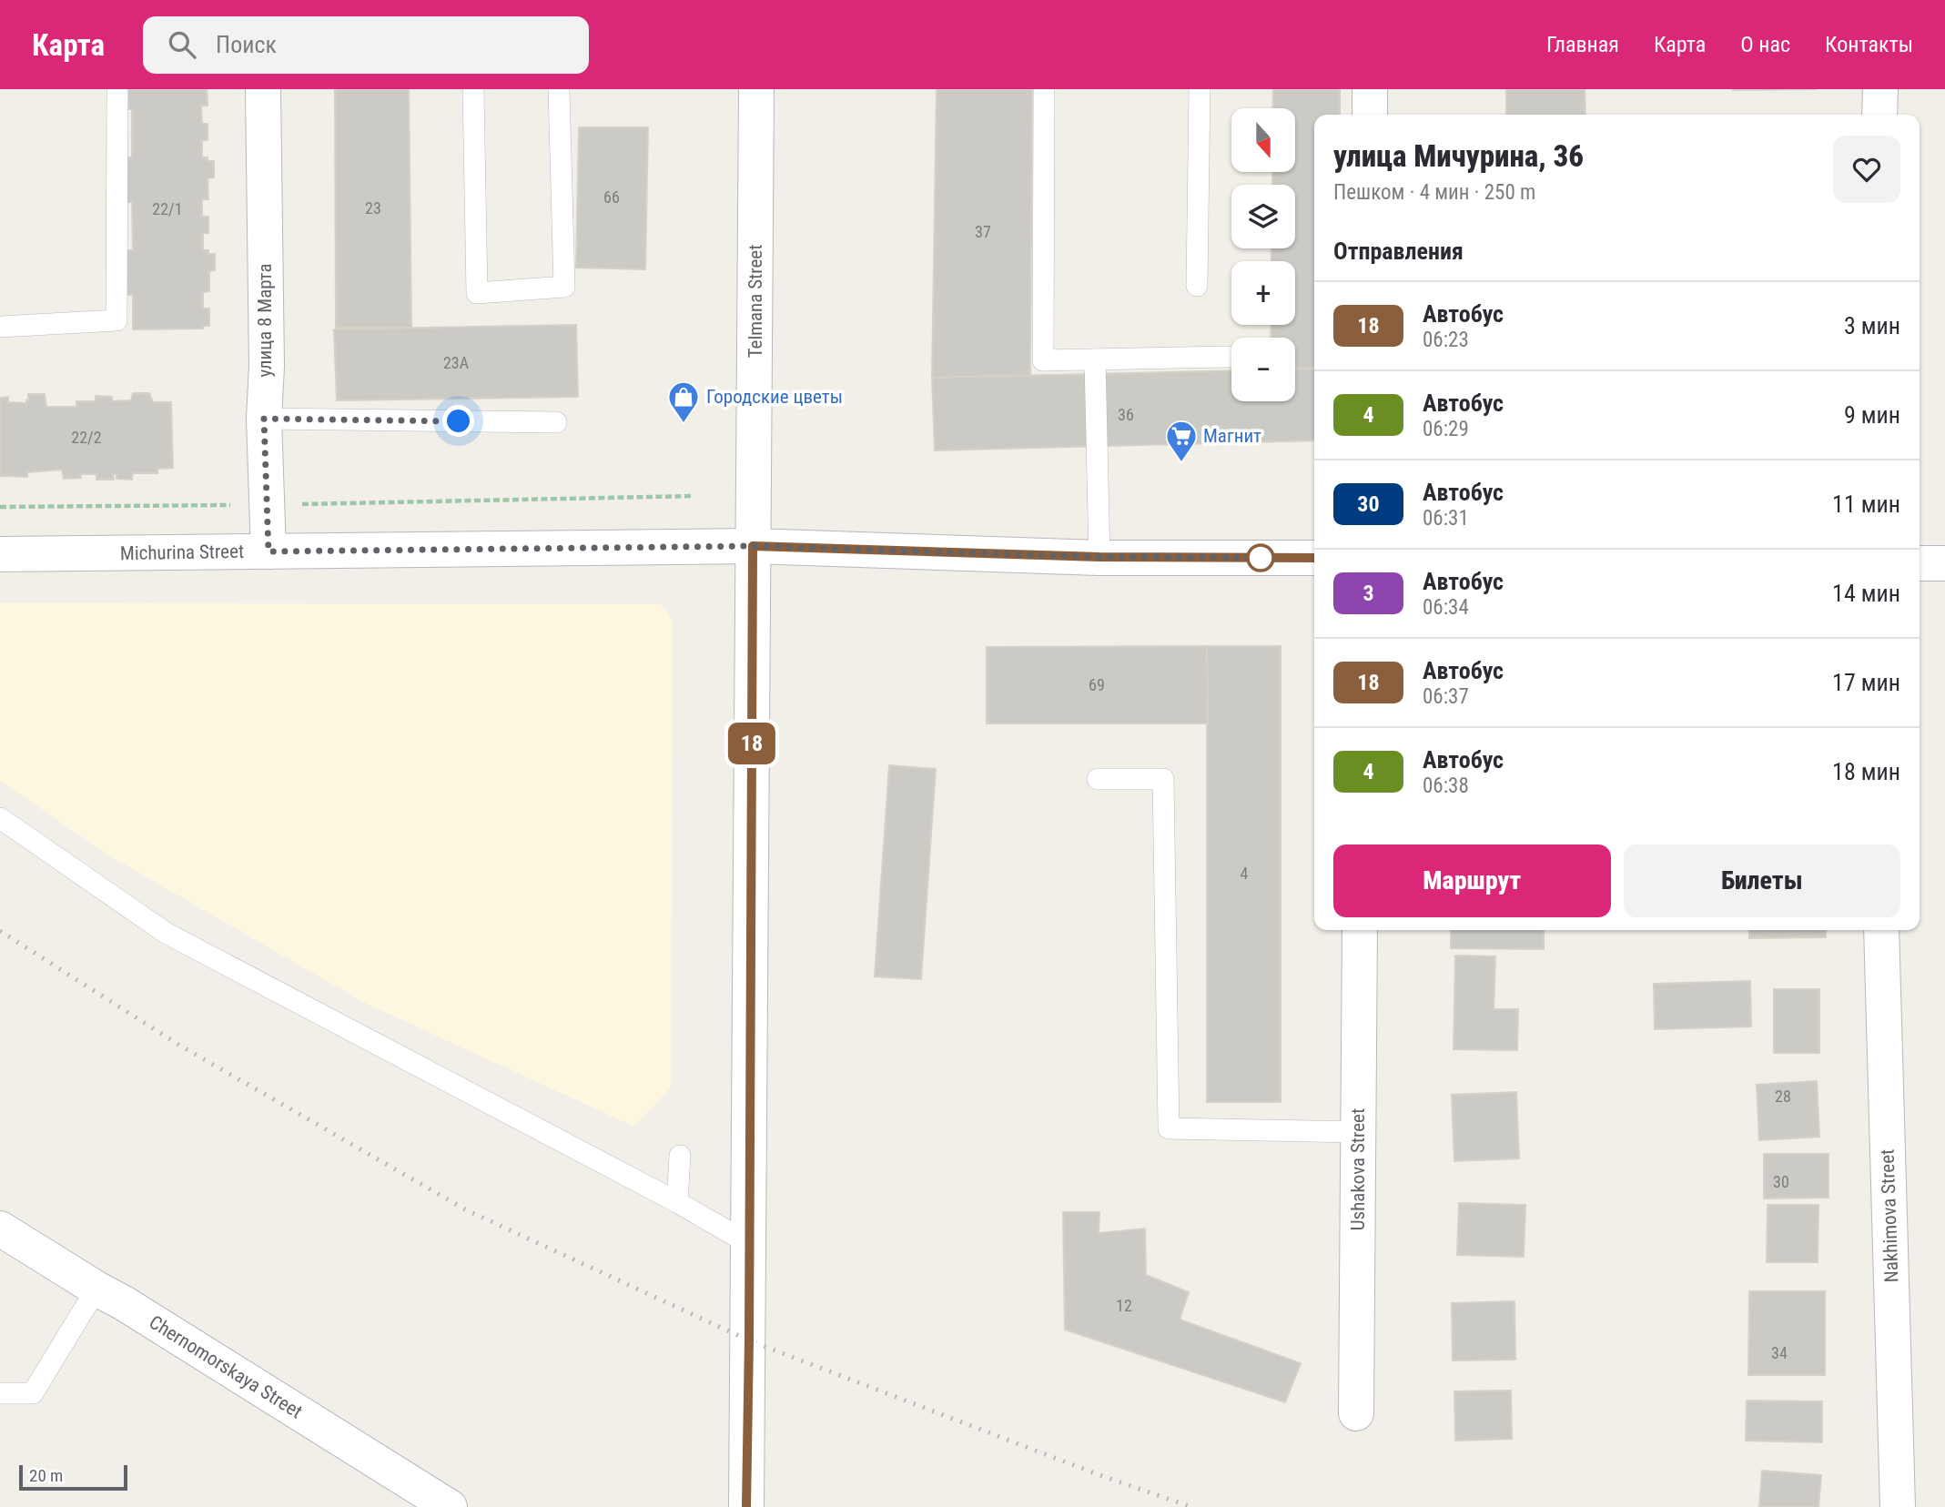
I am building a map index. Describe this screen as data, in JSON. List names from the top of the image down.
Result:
{
  "streets": {
    "street": [
      "Telmana Street",
      "улица 8 Марта",
      "Michurina Street",
      "Ushakova Street",
      "Nakhimova Street",
      "Chernomorskaya Street"
    ]
  },
  "crossings": [
    ["Telmana Street", "Michurina Street"],
    ["улица 8 Марта", "Michurina Street"]
  ],
  "places": {
    "shop": ["Городские цветы"],
    "supermarket": ["Магнит"]
  },
  "lines": ["bus line 18"],
  "house_numbers": [
    "66",
    "23",
    "22/1",
    "37",
    "23А",
    "36",
    "22/2",
    "69",
    "4",
    "28",
    "30",
    "12",
    "34"
  ],
  "scale_bar": "20 m",
  "north": "bottom",
  "page": {
    "header": "Карта",
    "search": "Поиск",
    "nav": [
      "Главная",
      "Карта",
      "О нас",
      "Контакты"
    ],
    "on_map": "18",
    "map_buttons": ["+", "−"],
    "heading": [
      ["улица Мичурина, 36", "Пешком · 4 мин · 250 m"],
      "Отправления"
    ],
    "list": [
      {
        "mark": "18",
        "name": "Автобус",
        "note": "06:23",
        "value": "3 мин"
      },
      {
        "mark": "4",
        "name": "Автобус",
        "note": "06:29",
        "value": "9 мин"
      },
      {
        "mark": "30",
        "name": "Автобус",
        "note": "06:31",
        "value": "11 мин"
      },
      {
        "mark": "3",
        "name": "Автобус",
        "note": "06:34",
        "value": "14 мин"
      },
      {
        "mark": "18",
        "name": "Автобус",
        "note": "06:37",
        "value": "17 мин"
      },
      {
        "mark": "4",
        "name": "Автобус",
        "note": "06:38",
        "value": "18 мин"
      }
    ],
    "buttons": ["Маршрут", "Билеты"],
    "scale": "20 m"
  }
}
